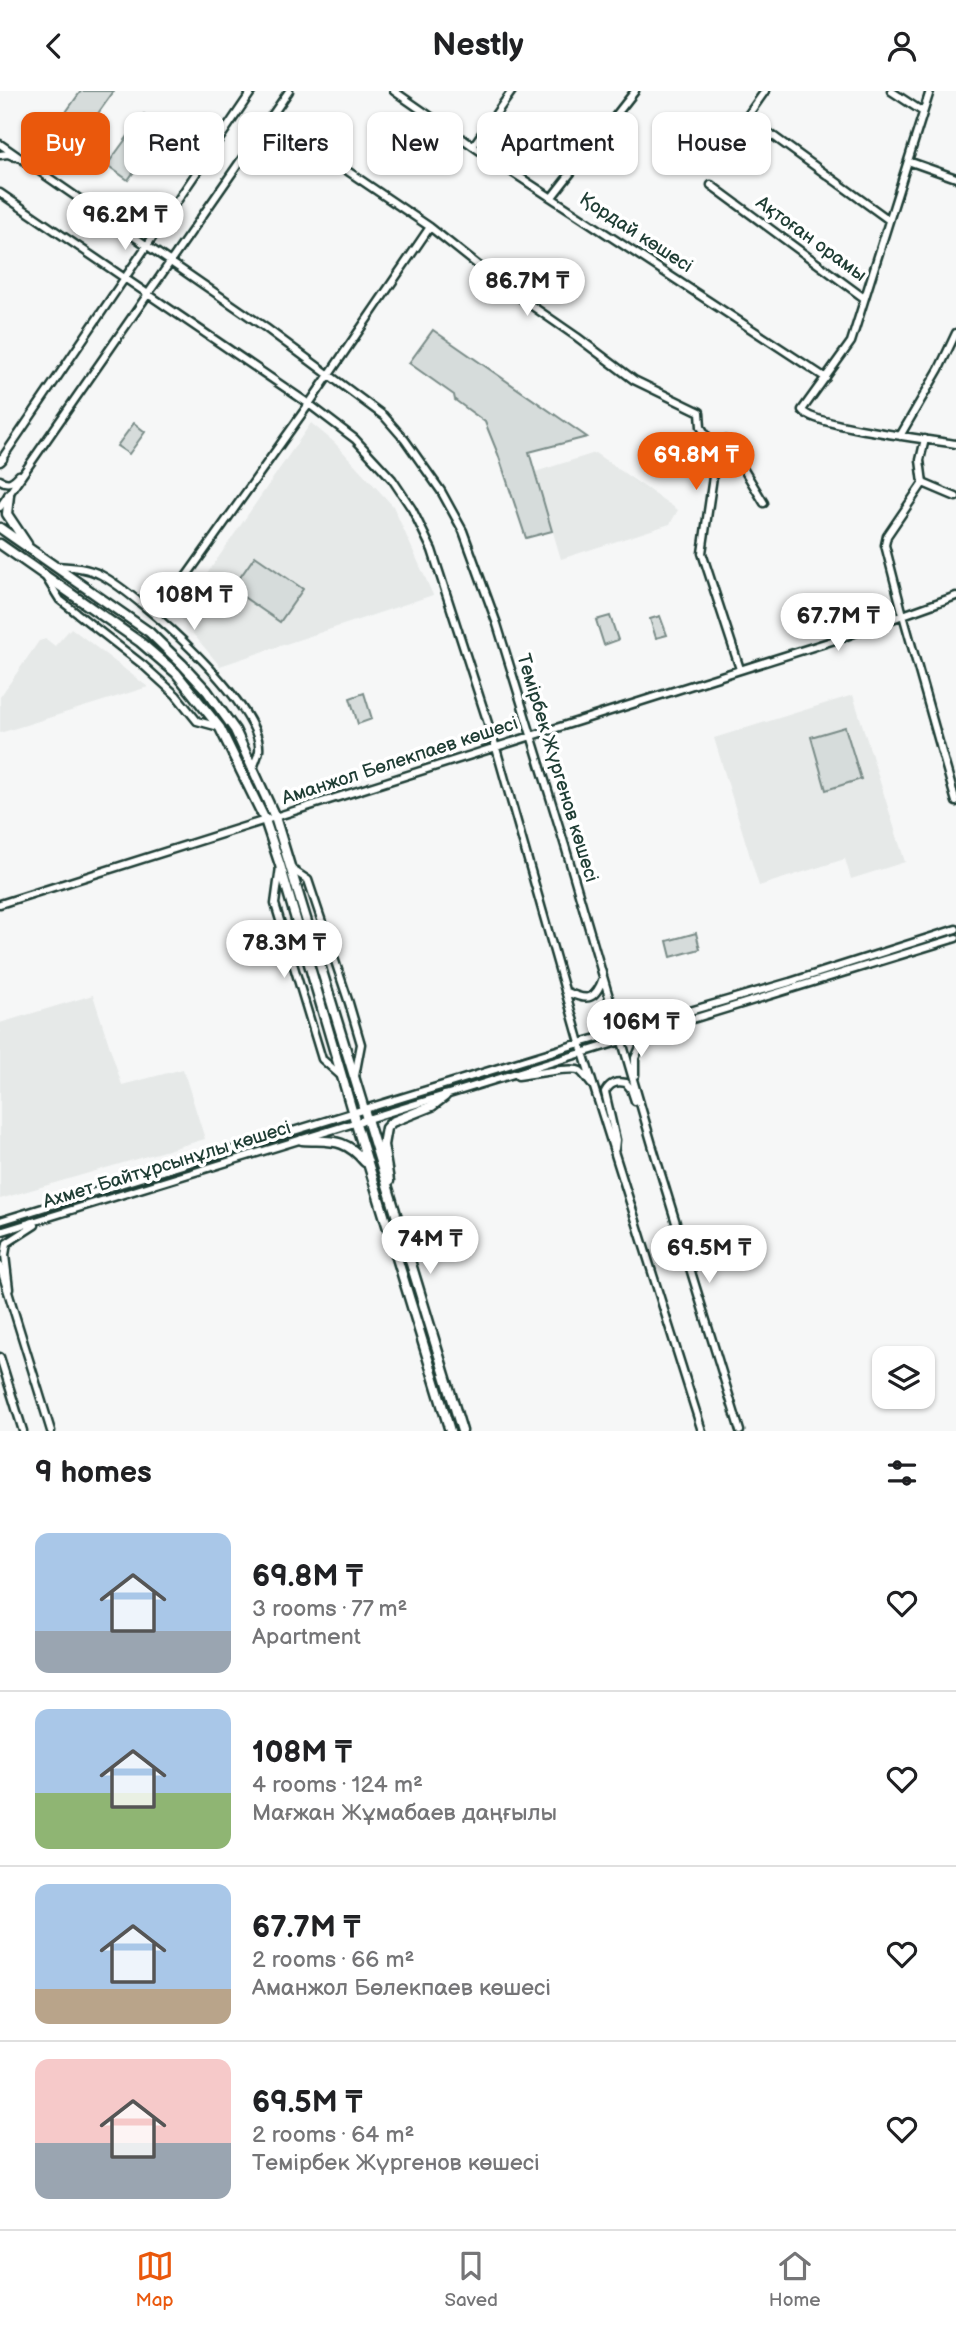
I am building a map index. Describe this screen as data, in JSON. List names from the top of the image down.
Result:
{
  "streets": {
    "street": [
      "Қордай көшесі",
      "Ақтоған орамы",
      "Аманжол Бөлекпаев көшесі",
      "Темірбек Жүргенов көшесі",
      "Ахмет Байтұрсынұлы көшесі"
    ]
  },
  "crossings": [
    ["Аманжол Бөлекпаев көшесі", "Темірбек Жүргенов көшесі"]
  ],
  "page": {
    "header": "Nestly",
    "chip": [
      "Buy",
      "Rent",
      "Filters",
      "New",
      "Apartment",
      "House"
    ],
    "price": [
      "96.2M ₸",
      "86.7M ₸",
      "69.8M ₸",
      "108M ₸",
      "67.7M ₸",
      "78.3M ₸",
      "106M ₸",
      "74M ₸",
      "69.5M ₸"
    ],
    "heading": "9 homes",
    "list": [
      {
        "name": "69.8M ₸",
        "note": "3 rooms · 77 m² · Apartment"
      },
      {
        "name": "108M ₸",
        "note": "4 rooms · 124 m² · Мағжан Жұмабаев даңғылы"
      },
      {
        "name": "67.7M ₸",
        "note": "2 rooms · 66 m² · Аманжол Бөлекпаев көшесі"
      },
      {
        "name": "69.5M ₸",
        "note": "2 rooms · 64 m² · Темірбек Жүргенов көшесі"
      }
    ],
    "tabs": ["Map", "Saved", "Home"]
  }
}
